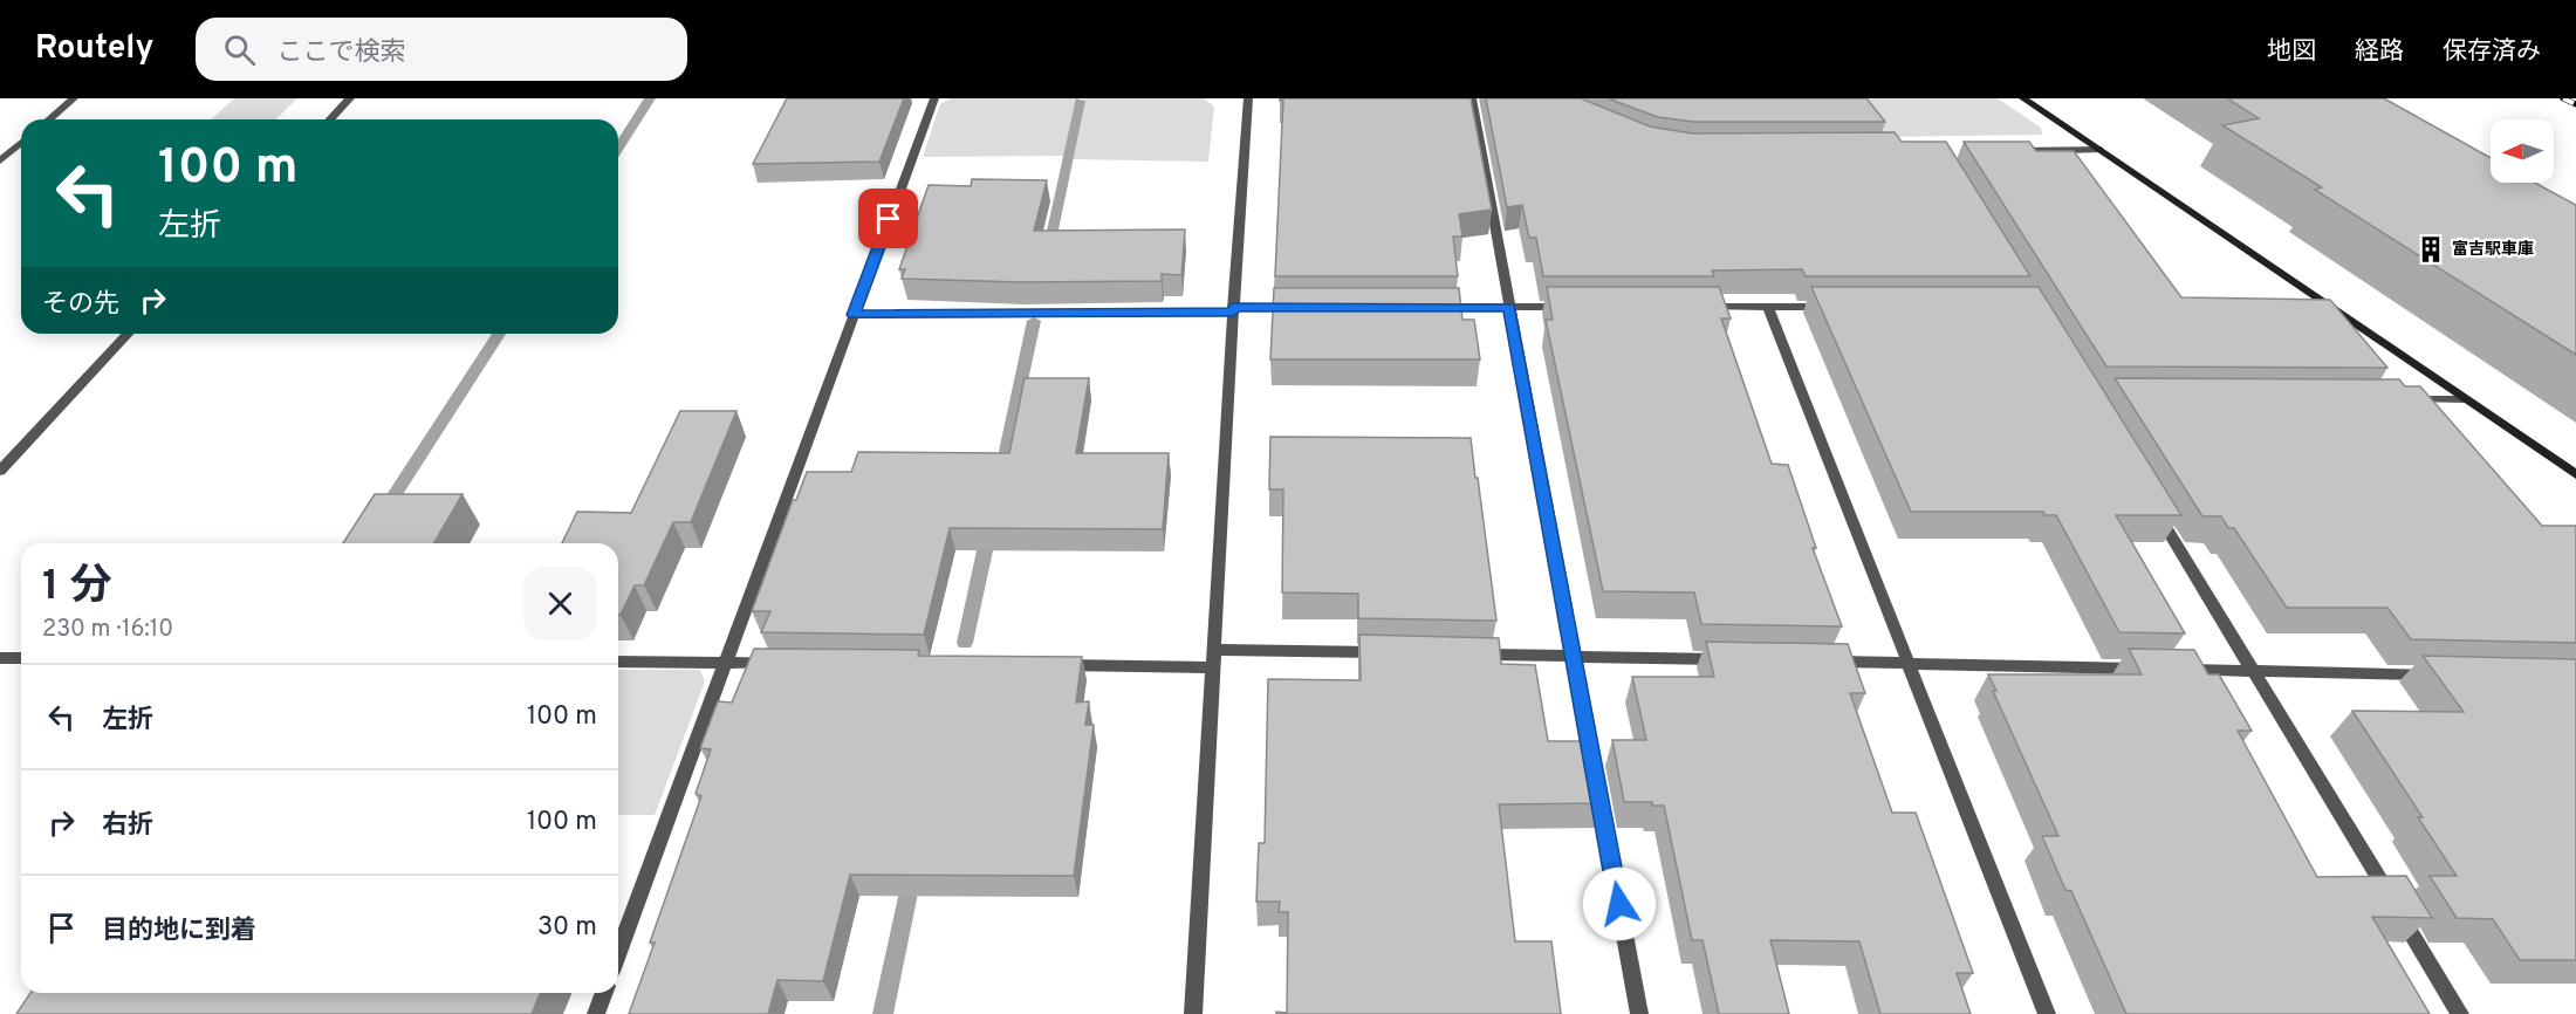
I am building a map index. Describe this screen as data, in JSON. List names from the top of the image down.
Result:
{
  "places": {
    "building": ["富吉駅車庫"]
  },
  "north": "left",
  "page": {
    "header": "Routely",
    "search": "ここで検索",
    "nav": ["地図", "経路", "保存済み"],
    "turn": ["100 m", "左折"],
    "then": "その先",
    "heading": ["1 分", "230 m · 16:10"],
    "list": [
      {
        "name": "左折",
        "value": "100 m"
      },
      {
        "name": "右折",
        "value": "100 m"
      },
      {
        "name": "目的地に到着",
        "value": "30 m"
      }
    ]
  }
}
